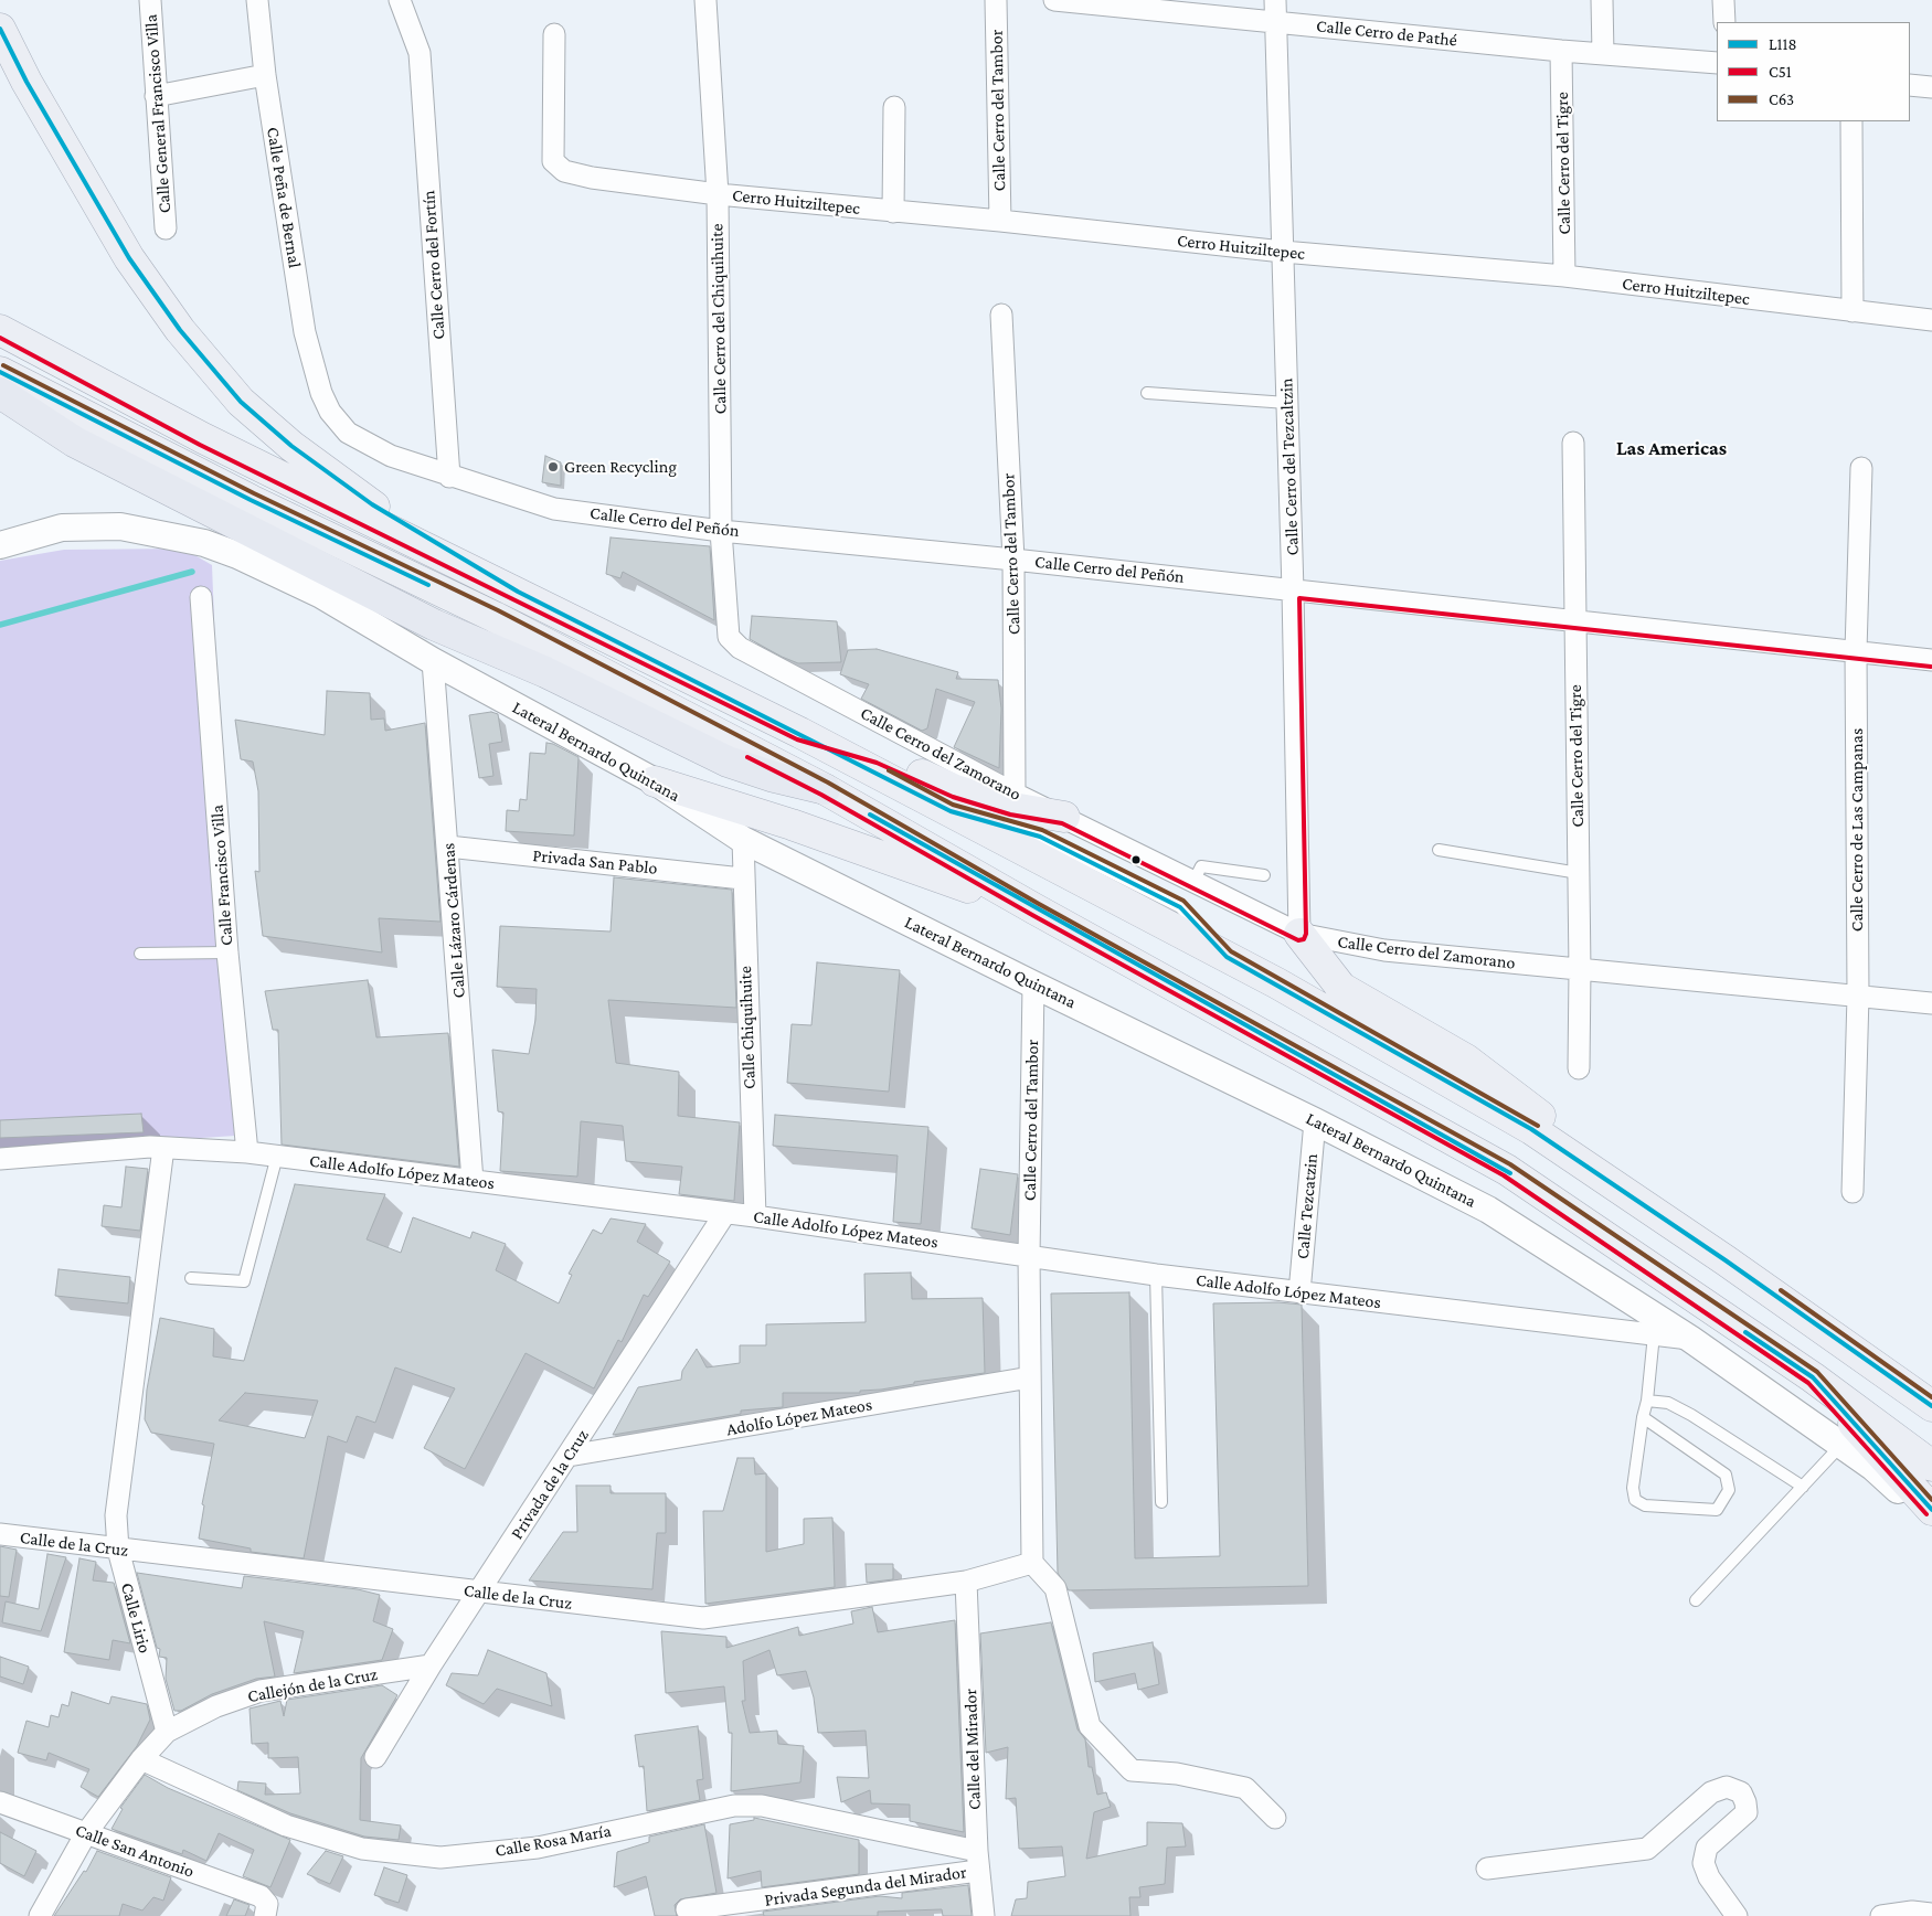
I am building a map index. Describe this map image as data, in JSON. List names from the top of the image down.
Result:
{
  "streets": {
    "street": [
      "Calle Cerro de Pathé",
      "Calle Cerro del Tambor",
      "Calle General Francisco Villa",
      "Calle Cerro del Tigre",
      "Calle Peña de Bernal",
      "Cerro Huitziltepec",
      "Calle Cerro del Fortín",
      "Calle Cerro del Chiquihuite",
      "Calle Cerro del Tezcaltzin",
      "Calle Cerro del Peñón",
      "Lateral Bernardo Quintana",
      "Calle Cerro del Zamorano",
      "Calle Cerro de Las Campanas",
      "Privada San Pablo",
      "Calle Francisco Villa",
      "Calle Lázaro Cárdenas",
      "Calle Chiquihuite",
      "Calle Adolfo López Mateos",
      "Calle Tezcatzin",
      "Adolfo López Mateos",
      "Privada de la Cruz",
      "Calle de la Cruz",
      "Calle Lirio",
      "Callejón de la Cruz",
      "Calle del Mirador",
      "Calle Rosa María",
      "Calle San Antonio",
      "Privada Segunda del Mirador"
    ]
  },
  "crossings": [
    ["Calle Cerro de Pathé", "Calle Cerro del Tigre"],
    ["Calle Cerro de Pathé", "Calle Cerro del Tezcaltzin"],
    ["Calle Cerro del Tambor", "Cerro Huitziltepec"],
    ["Calle Cerro del Tambor", "Calle Cerro del Peñón"],
    ["Calle Cerro del Tambor", "Lateral Bernardo Quintana"],
    ["Calle Cerro del Tambor", "Calle Cerro del Zamorano"],
    ["Calle Cerro del Tambor", "Calle Adolfo López Mateos"],
    ["Calle Cerro del Tigre", "Cerro Huitziltepec"],
    ["Calle Cerro del Tigre", "Calle Cerro del Peñón"],
    ["Calle Cerro del Tigre", "Calle Cerro del Zamorano"],
    ["Calle Peña de Bernal", "Calle Cerro del Peñón"],
    ["Cerro Huitziltepec", "Calle Cerro del Chiquihuite"],
    ["Cerro Huitziltepec", "Calle Cerro del Tezcaltzin"],
    ["Calle Cerro del Fortín", "Calle Cerro del Peñón"],
    ["Calle Cerro del Chiquihuite", "Calle Cerro del Peñón"],
    ["Calle Cerro del Chiquihuite", "Calle Cerro del Zamorano"],
    ["Calle Cerro del Tezcaltzin", "Calle Cerro del Peñón"],
    ["Calle Cerro del Tezcaltzin", "Calle Cerro del Zamorano"],
    ["Calle Cerro del Peñón", "Calle Cerro de Las Campanas"],
    ["Lateral Bernardo Quintana", "Calle Lázaro Cárdenas"],
    ["Lateral Bernardo Quintana", "Calle Chiquihuite"],
    ["Lateral Bernardo Quintana", "Calle Adolfo López Mateos"],
    ["Lateral Bernardo Quintana", "Calle Tezcatzin"],
    ["Calle Cerro del Zamorano", "Calle Cerro de Las Campanas"],
    ["Privada San Pablo", "Calle Lázaro Cárdenas"],
    ["Privada San Pablo", "Calle Chiquihuite"],
    ["Calle Francisco Villa", "Calle Adolfo López Mateos"],
    ["Calle Lázaro Cárdenas", "Calle Adolfo López Mateos"],
    ["Calle Chiquihuite", "Calle Adolfo López Mateos"],
    ["Calle Adolfo López Mateos", "Calle Tezcatzin"],
    ["Calle Adolfo López Mateos", "Privada de la Cruz"],
    ["Calle Adolfo López Mateos", "Calle Lirio"],
    ["Adolfo López Mateos", "Privada de la Cruz"],
    ["Privada de la Cruz", "Calle de la Cruz"],
    ["Privada de la Cruz", "Callejón de la Cruz"],
    ["Calle de la Cruz", "Calle Lirio"],
    ["Calle de la Cruz", "Calle del Mirador"],
    ["Calle Lirio", "Callejón de la Cruz"],
    ["Calle del Mirador", "Calle Rosa María"],
    ["Calle del Mirador", "Privada Segunda del Mirador"],
    ["Calle Rosa María", "Privada Segunda del Mirador"]
  ],
  "districts": ["Las Americas"],
  "places": ["Green Recycling"],
  "lines": ["transit line L118", "transit line C51", "transit line C63"],
  "legend": ["L118", "C51", "C63"]
}
